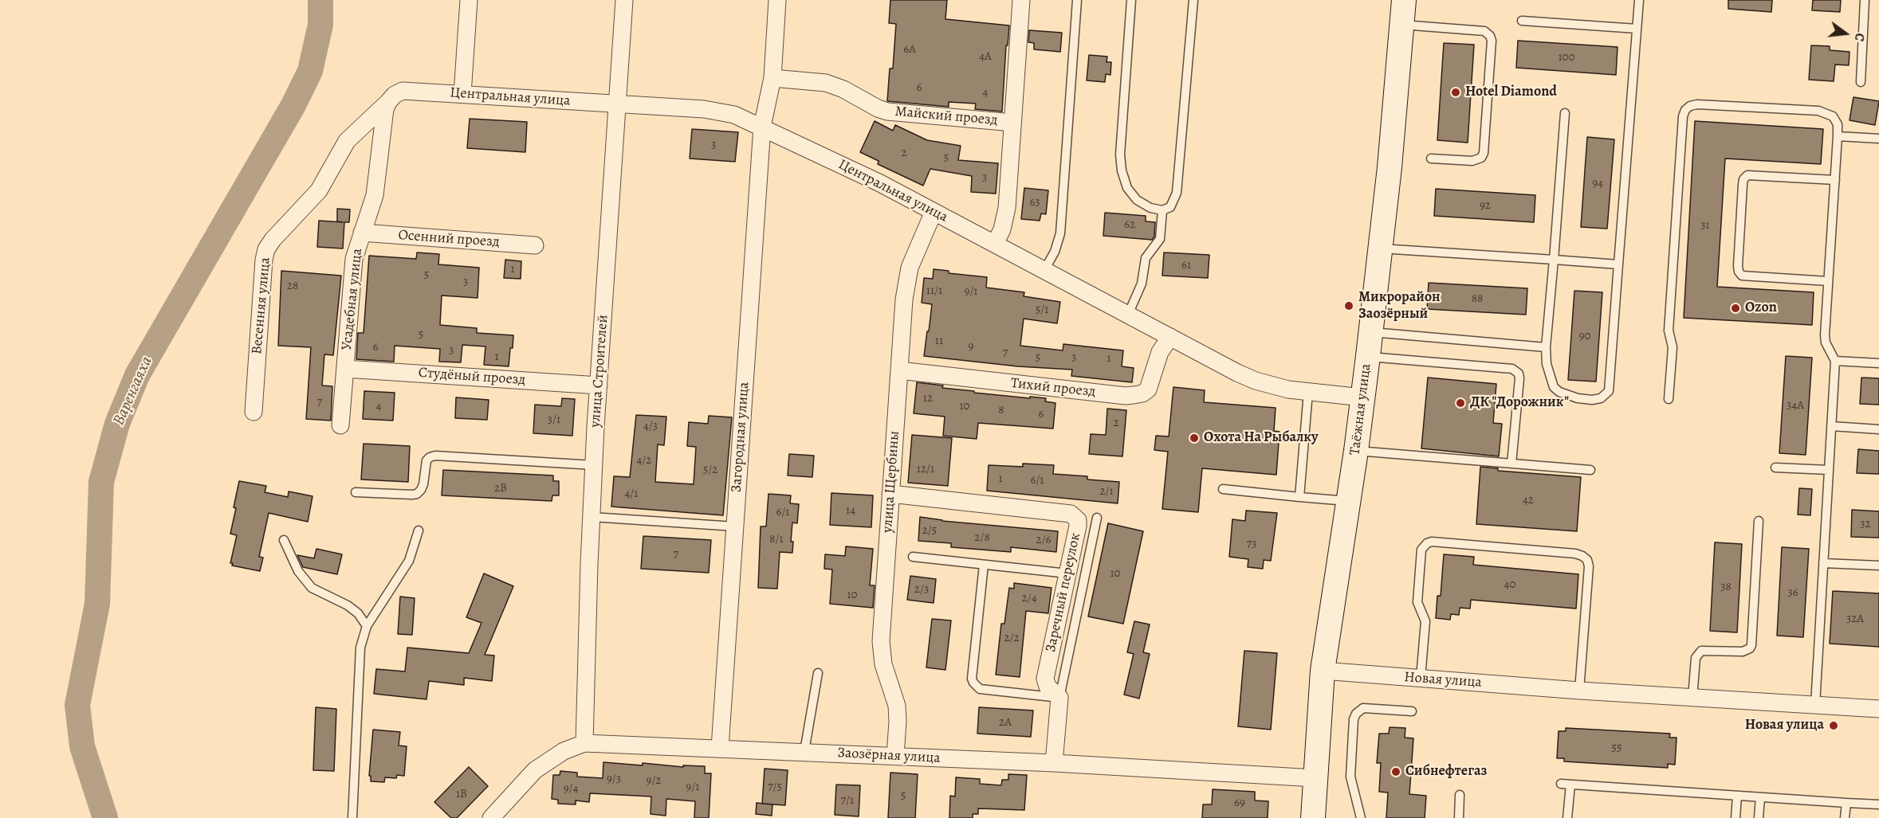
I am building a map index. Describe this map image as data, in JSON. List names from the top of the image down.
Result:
{
  "streets": {
    "street": [
      "Центральная улица",
      "Майский проезд",
      "Осенний проезд",
      "Усадебная улица",
      "Весенняя улица",
      "улица Строителей",
      "Студёный проезд",
      "Тихий проезд",
      "Таёжная улица",
      "Загородная улица",
      "улица Щербины",
      "Заречный переулок",
      "Новая улица",
      "Заозёрная улица"
    ]
  },
  "crossings": [
    ["Центральная улица", "Усадебная улица"],
    ["Центральная улица", "Весенняя улица"],
    ["Центральная улица", "улица Строителей"],
    ["Центральная улица", "Тихий проезд"],
    ["Центральная улица", "Таёжная улица"],
    ["Центральная улица", "Загородная улица"],
    ["Центральная улица", "улица Щербины"],
    ["Майский проезд", "Загородная улица"],
    ["Осенний проезд", "Усадебная улица"],
    ["Усадебная улица", "Весенняя улица"],
    ["Усадебная улица", "Студёный проезд"],
    ["улица Строителей", "Студёный проезд"],
    ["улица Строителей", "Заозёрная улица"],
    ["Тихий проезд", "улица Щербины"],
    ["Таёжная улица", "Новая улица"],
    ["Таёжная улица", "Заозёрная улица"],
    ["Загородная улица", "Заозёрная улица"],
    ["улица Щербины", "Заречный переулок"],
    ["улица Щербины", "Заозёрная улица"]
  ],
  "water": ["Варенгаяха"],
  "places": [
    "Hotel Diamond",
    "Микрорайон Заозёрный",
    "Ozon",
    "ДК \"Дорожник\"",
    "Охота На Рыбалку",
    "Новая улица",
    "Сибнефтегаз"
  ],
  "house_numbers": [
    "6А",
    "4А",
    "100",
    "6",
    "4",
    "3",
    "2",
    "5",
    "3",
    "94",
    "63",
    "92",
    "62",
    "31",
    "61",
    "1",
    "5",
    "3",
    "28",
    "11/1",
    "9/1",
    "88",
    "5/1",
    "5",
    "90",
    "11",
    "9",
    "6",
    "3",
    "7",
    "1",
    "5",
    "3",
    "1",
    "12",
    "7",
    "34А",
    "4",
    "10",
    "8",
    "6",
    "3/1",
    "2",
    "4/3",
    "4/2",
    "12/1",
    "5/2",
    "1",
    "6/1",
    "2В",
    "2/1",
    "4/1",
    "42",
    "14",
    "6/1",
    "32",
    "2/5",
    "2/8",
    "8/1",
    "2/6",
    "73",
    "7",
    "10",
    "40",
    "38",
    "2/3",
    "36",
    "10",
    "2/4",
    "32А",
    "2/2",
    "2А",
    "55",
    "9/3",
    "9/2",
    "9/1",
    "7/5",
    "9/4",
    "1В",
    "5",
    "7/1",
    "69"
  ],
  "north": "right"
}
